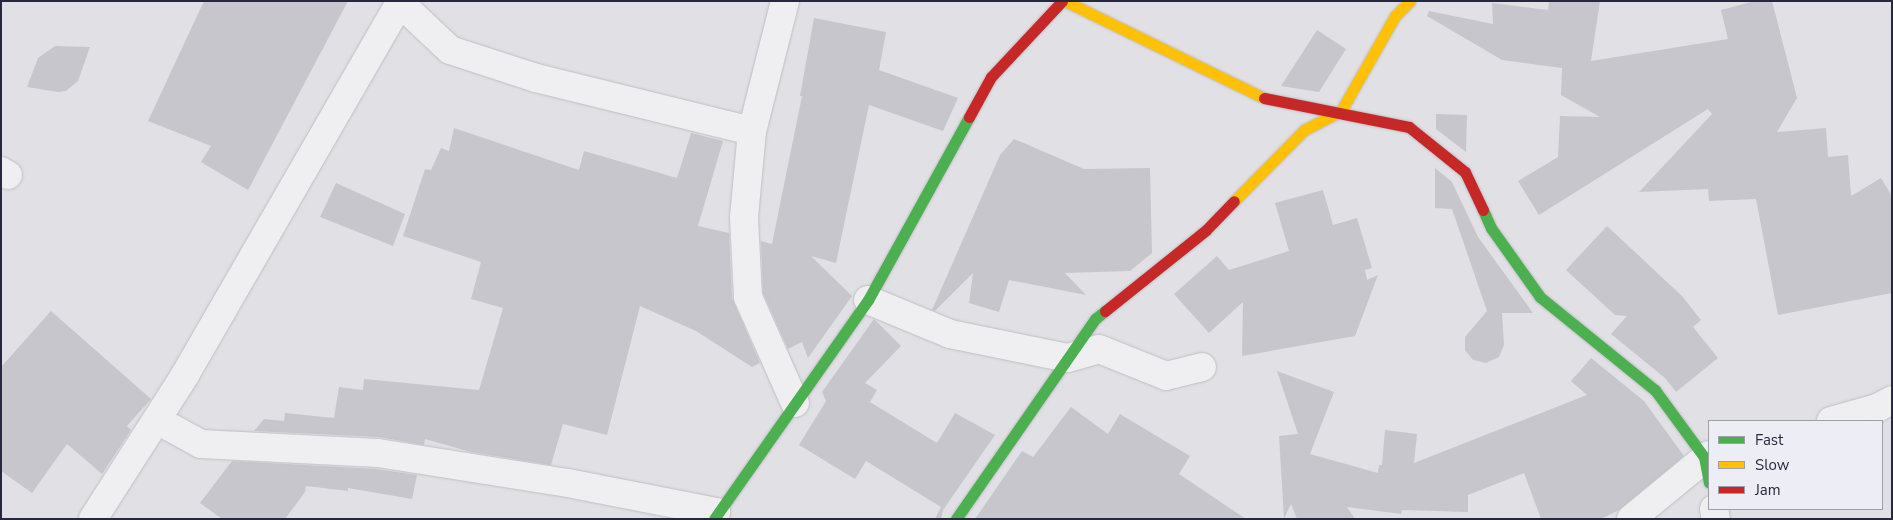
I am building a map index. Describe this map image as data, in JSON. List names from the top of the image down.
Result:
{
  "legend": ["Fast", "Slow", "Jam"]
}
